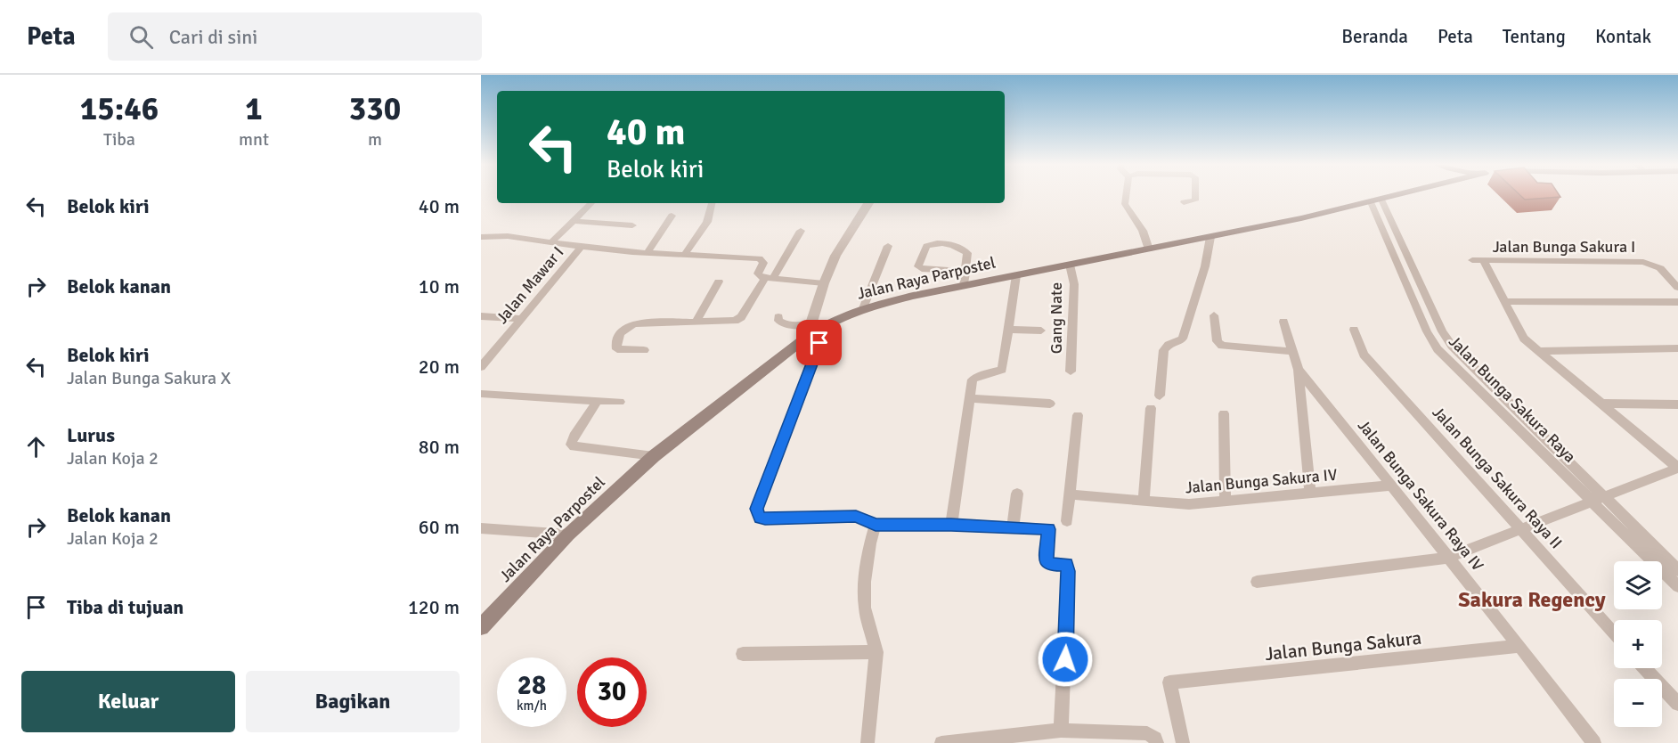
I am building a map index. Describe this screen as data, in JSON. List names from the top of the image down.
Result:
{
  "streets": {
    "main road": ["Jalan Raya Parpostel"],
    "street": [
      "Jalan Bunga Sakura I",
      "Jalan Mawar I",
      "Gang Nate",
      "Jalan Bunga Sakura Raya",
      "Jalan Bunga Sakura Raya II",
      "Jalan Bunga Sakura IV",
      "Jalan Bunga Sakura Raya IV",
      "Jalan Bunga Sakura"
    ]
  },
  "crossings": [
    ["Jalan Raya Parpostel", "Gang Nate"],
    ["Jalan Raya Parpostel", "Jalan Bunga Sakura Raya"],
    ["Jalan Bunga Sakura IV", "Jalan Bunga Sakura Raya IV"],
    ["Jalan Bunga Sakura Raya IV", "Jalan Bunga Sakura"]
  ],
  "districts": ["Sakura Regency"],
  "page": {
    "header": "Peta",
    "search": "Cari di sini",
    "nav": [
      "Beranda",
      "Peta",
      "Tentang",
      "Kontak"
    ],
    "eta": [
      "15:46",
      "Tiba",
      "1",
      "mnt",
      "330",
      "m"
    ],
    "turn": ["40 m", "Belok kiri"],
    "list": [
      {
        "name": "Belok kiri",
        "value": "40 m"
      },
      {
        "name": "Belok kanan",
        "value": "10 m"
      },
      {
        "name": "Belok kiri",
        "note": "Jalan Bunga Sakura X",
        "value": "20 m"
      },
      {
        "name": "Lurus",
        "note": "Jalan Koja 2",
        "value": "80 m"
      },
      {
        "name": "Belok kanan",
        "note": "Jalan Koja 2",
        "value": "60 m"
      },
      {
        "name": "Tiba di tujuan",
        "value": "120 m"
      }
    ],
    "map_buttons": ["+", "−"],
    "speed": "28 km/h",
    "limit": "30",
    "buttons": ["Keluar", "Bagikan"]
  }
}
